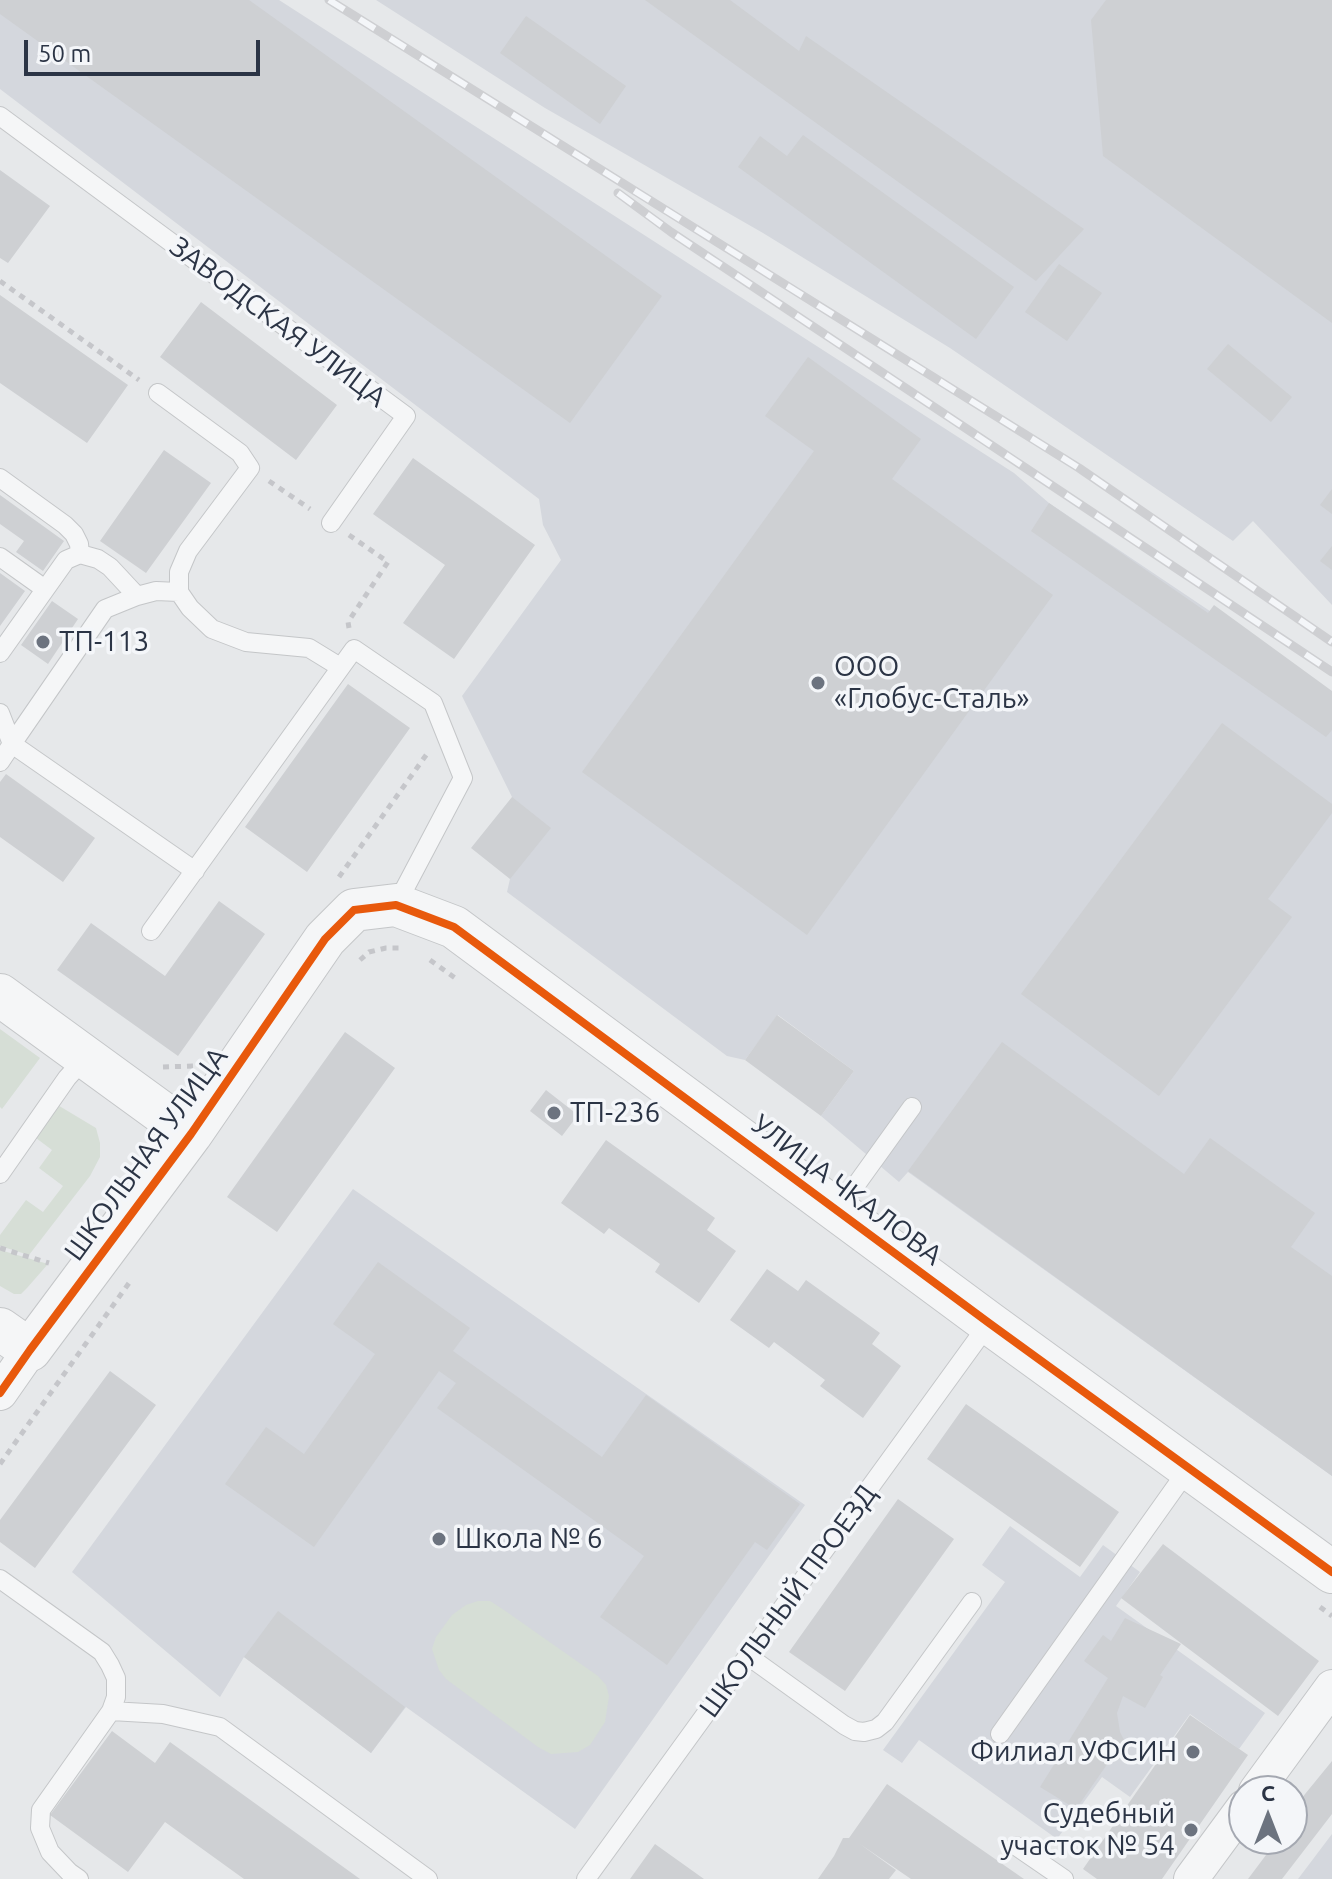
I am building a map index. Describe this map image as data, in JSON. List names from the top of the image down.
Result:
{
  "streets": {
    "street": ["ШКОЛЬНАЯ УЛИЦА", "УЛИЦА ЧКАЛОВА"],
    "lane": ["ЗАВОДСКАЯ УЛИЦА", "ШКОЛЬНЫЙ ПРОЕЗД"]
  },
  "crossings": [
    ["ШКОЛЬНАЯ УЛИЦА", "УЛИЦА ЧКАЛОВА"],
    ["УЛИЦА ЧКАЛОВА", "ШКОЛЬНЫЙ ПРОЕЗД"]
  ],
  "places": [
    "ТП-113",
    "ООО «Глобус-Сталь»",
    "ТП-236",
    "Школа № 6",
    "Филиал УФСИН",
    "Судебный участок № 54"
  ],
  "scale_bar": "50 m",
  "north": "top"
}
